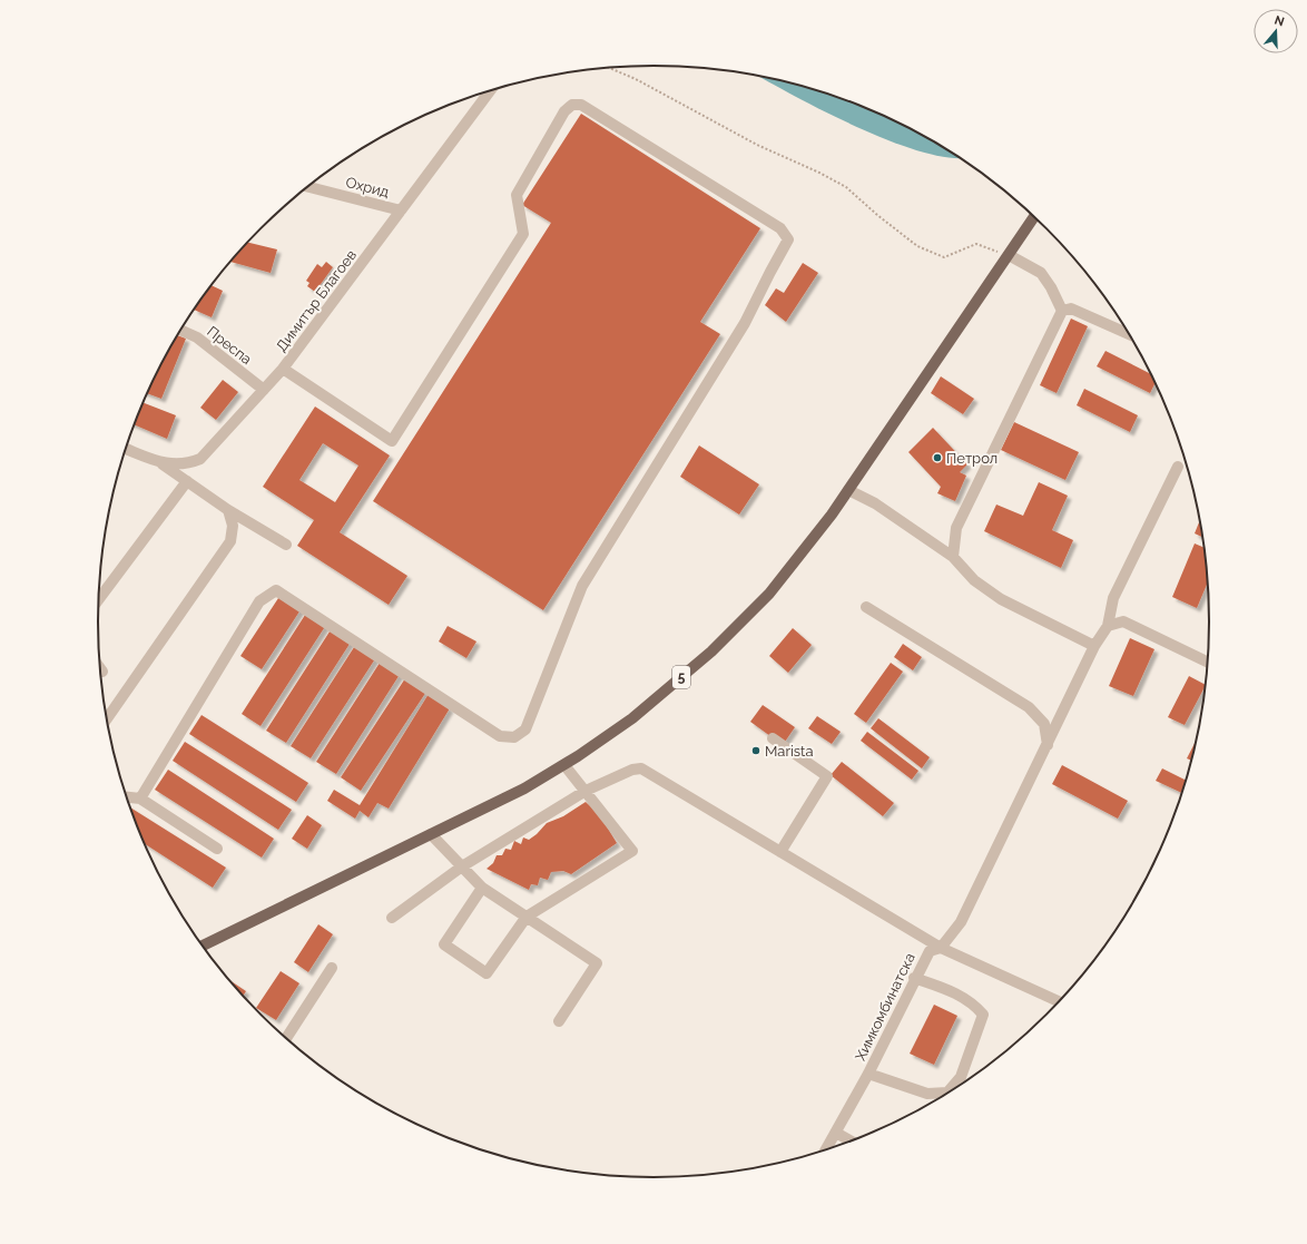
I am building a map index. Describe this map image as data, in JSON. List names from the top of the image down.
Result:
{
  "streets": {
    "main road": ["5"],
    "street": [
      "Охрид",
      "Димитър Благоев",
      "Преспа",
      "Химкомбинатска"
    ]
  },
  "crossings": [
    ["Охрид", "Димитър Благоев"],
    ["Димитър Благоев", "Преспа"]
  ],
  "places": ["Петрол", "Marista"],
  "north": "top"
}
